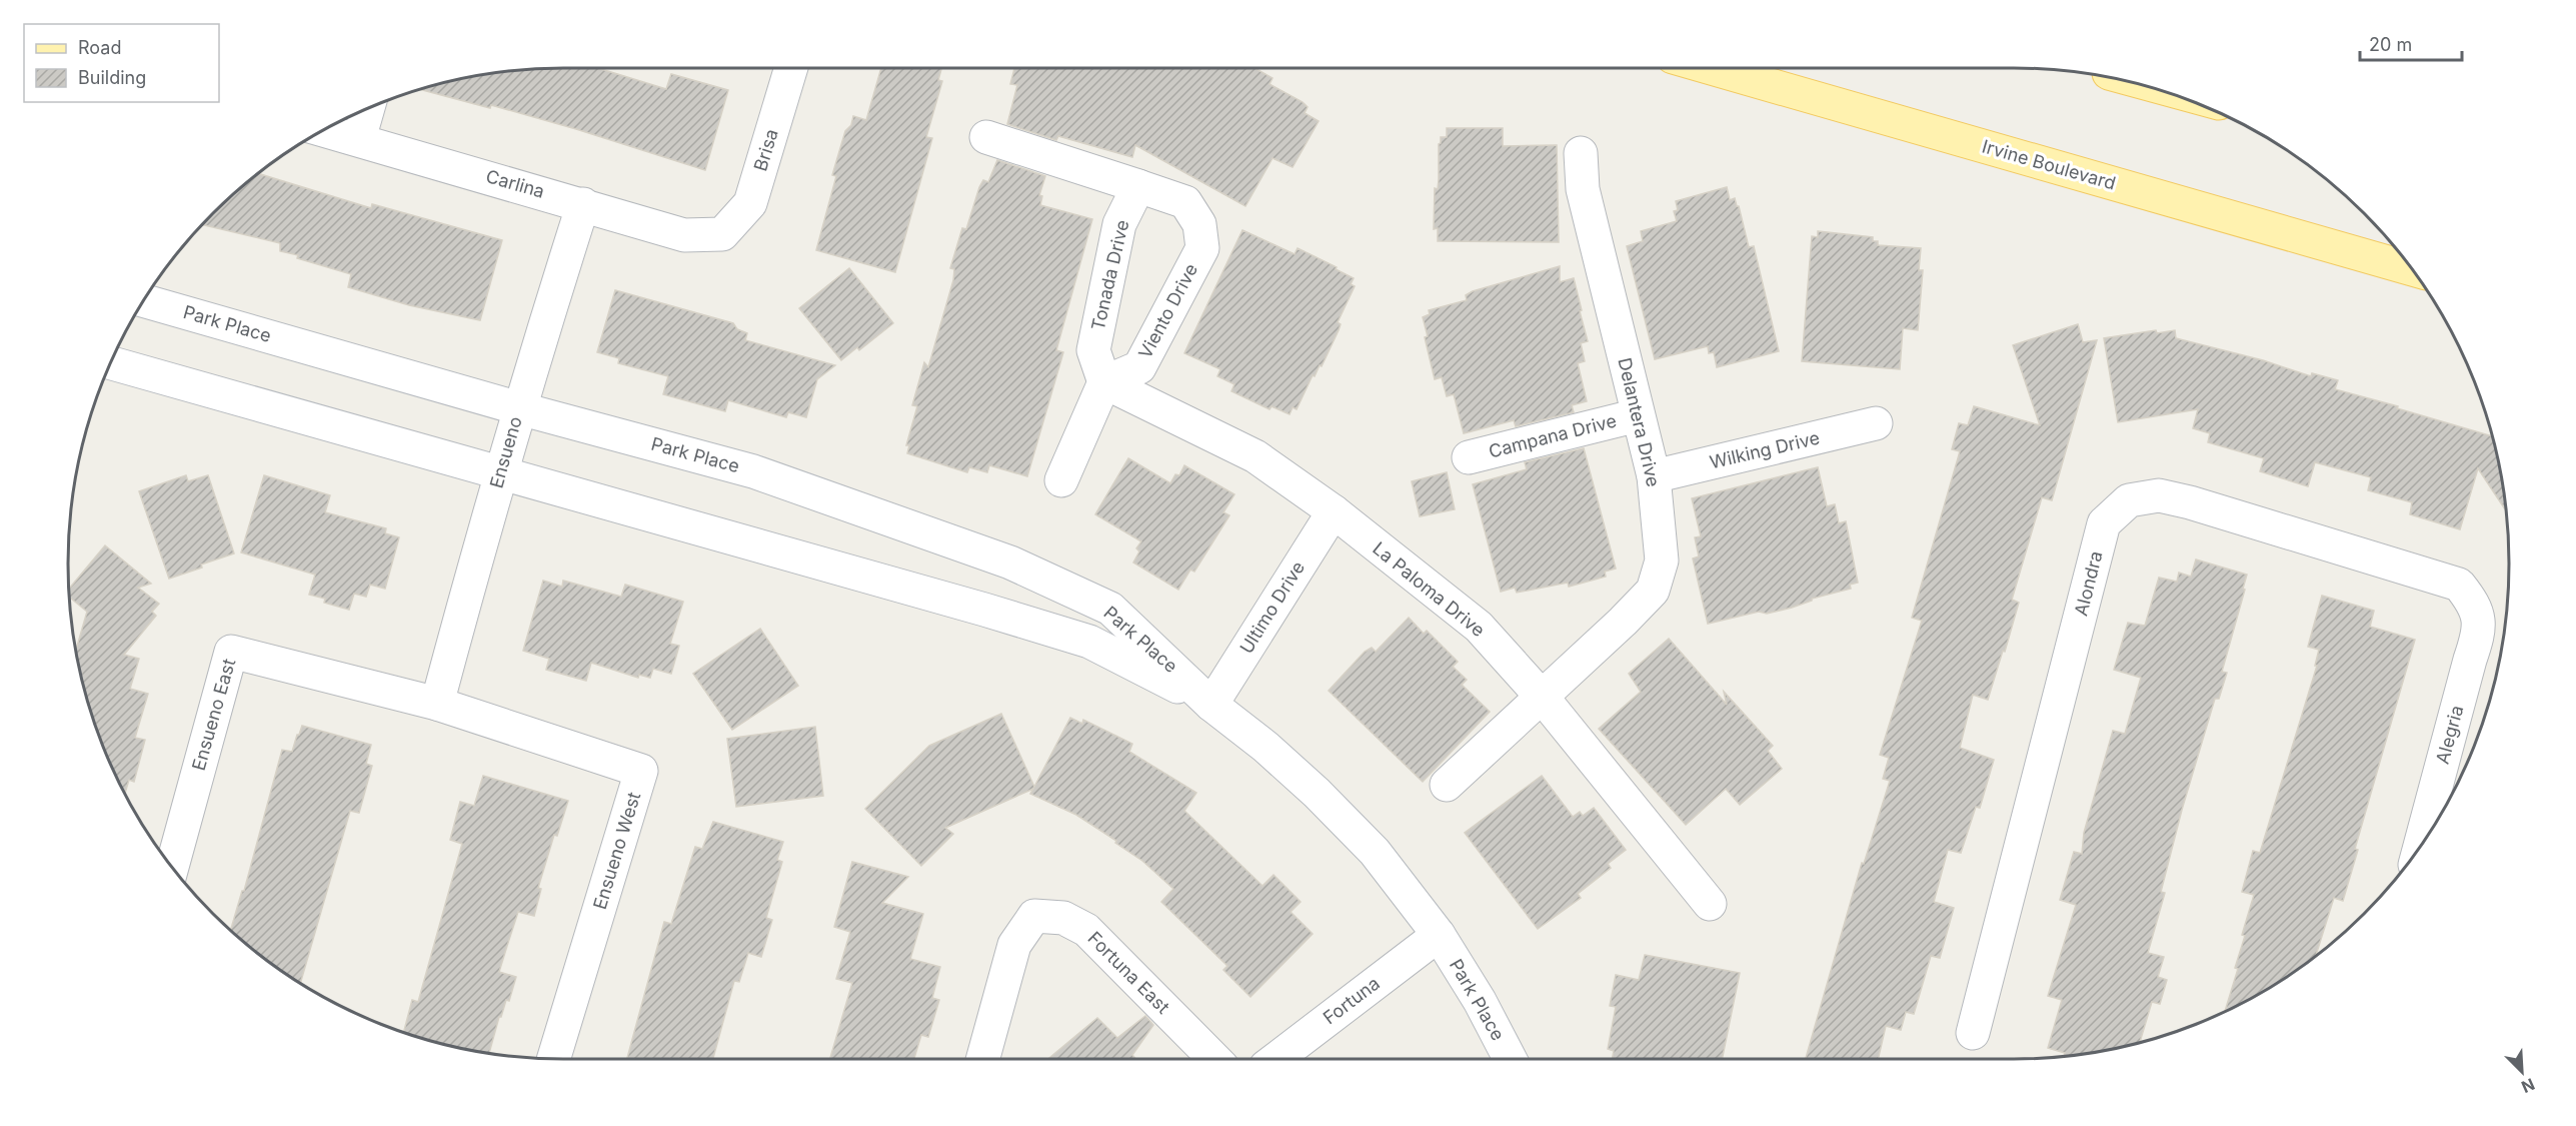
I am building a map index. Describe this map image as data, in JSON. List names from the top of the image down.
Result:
{
  "streets": {
    "main road": ["Irvine Boulevard"],
    "street": [
      "Brisa",
      "Carlina",
      "Tonada Drive",
      "Viento Drive",
      "Park Place",
      "Delantera Drive",
      "Campana Drive",
      "Wilking Drive",
      "Ensueno",
      "Alondra",
      "La Paloma Drive",
      "Ultimo Drive",
      "Ensueno East",
      "Alegria",
      "Ensueno West",
      "Fortuna East",
      "Fortuna"
    ]
  },
  "crossings": [
    ["Brisa", "Carlina"],
    ["Carlina", "Ensueno"],
    ["Tonada Drive", "Viento Drive"],
    ["Tonada Drive", "La Paloma Drive"],
    ["Viento Drive", "La Paloma Drive"],
    ["Park Place", "Ensueno"],
    ["Park Place", "Ultimo Drive"],
    ["Park Place", "Fortuna"],
    ["Delantera Drive", "Campana Drive"],
    ["Delantera Drive", "Wilking Drive"],
    ["Delantera Drive", "La Paloma Drive"],
    ["Ensueno", "Ensueno East"],
    ["Ensueno", "Ensueno West"],
    ["Alondra", "Alegria"],
    ["La Paloma Drive", "Ultimo Drive"],
    ["Ensueno East", "Ensueno West"]
  ],
  "legend": ["Road", "Building"],
  "scale_bar": "20 m",
  "north": "bottom right"
}
